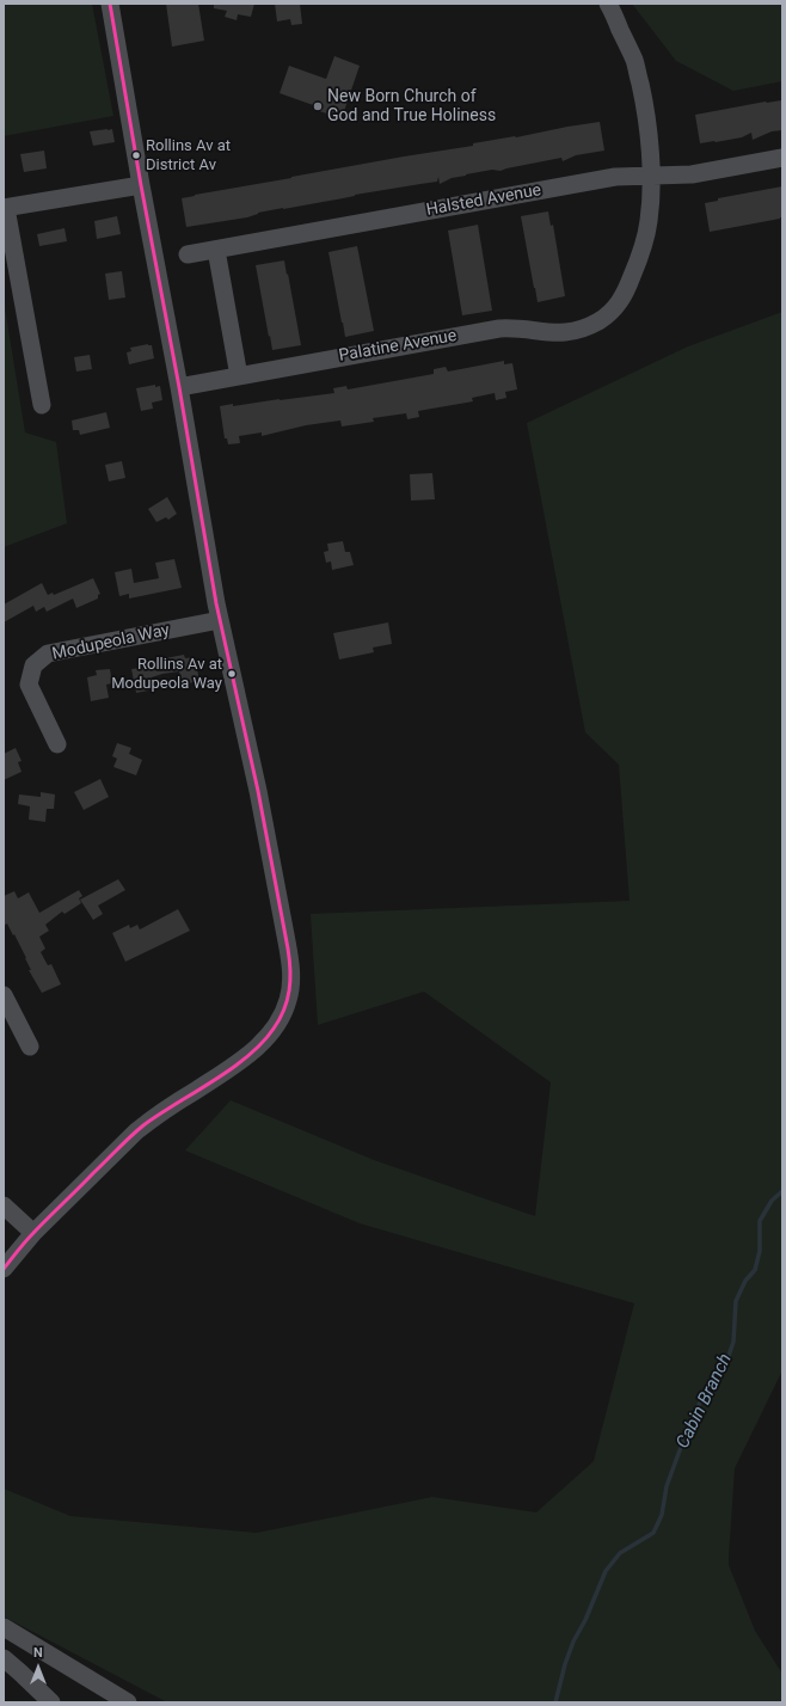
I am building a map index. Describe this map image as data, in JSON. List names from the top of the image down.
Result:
{
  "streets": {
    "street": ["Halsted Avenue", "Palatine Avenue", "Modupeola Way"]
  },
  "crossings": [
    ["Halsted Avenue", "Palatine Avenue"]
  ],
  "water": ["Cabin Branch"],
  "places": ["New Born Church of God and True Holiness", "Rollins Av at District Av", "Rollins Av at Modupeola Way"],
  "north": "top"
}
